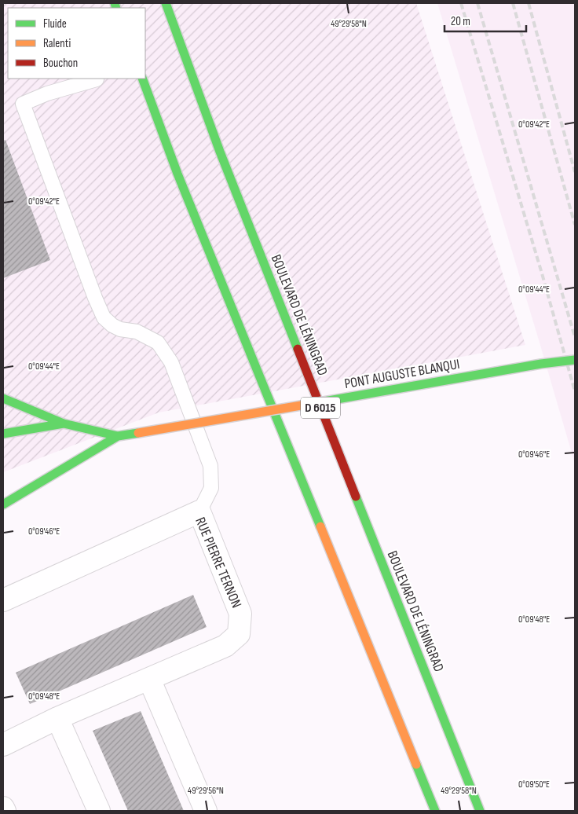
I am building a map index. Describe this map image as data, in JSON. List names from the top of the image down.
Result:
{
  "streets": {
    "main road": ["BOULEVARD DE LÉNINGRAD", "PONT AUGUSTE BLANQUI", "D 6015"],
    "street": ["RUE PIERRE TERNON"]
  },
  "legend": ["Fluide", "Ralenti", "Bouchon"],
  "scale_bar": "20 m",
  "coordinates": [
    "49°29'58\"N",
    "0°09'42\"E",
    "0°09'44\"E",
    "0°09'46\"E",
    "0°09'48\"E",
    "0°09'50\"E",
    "49°29'56\"N"
  ]
}
